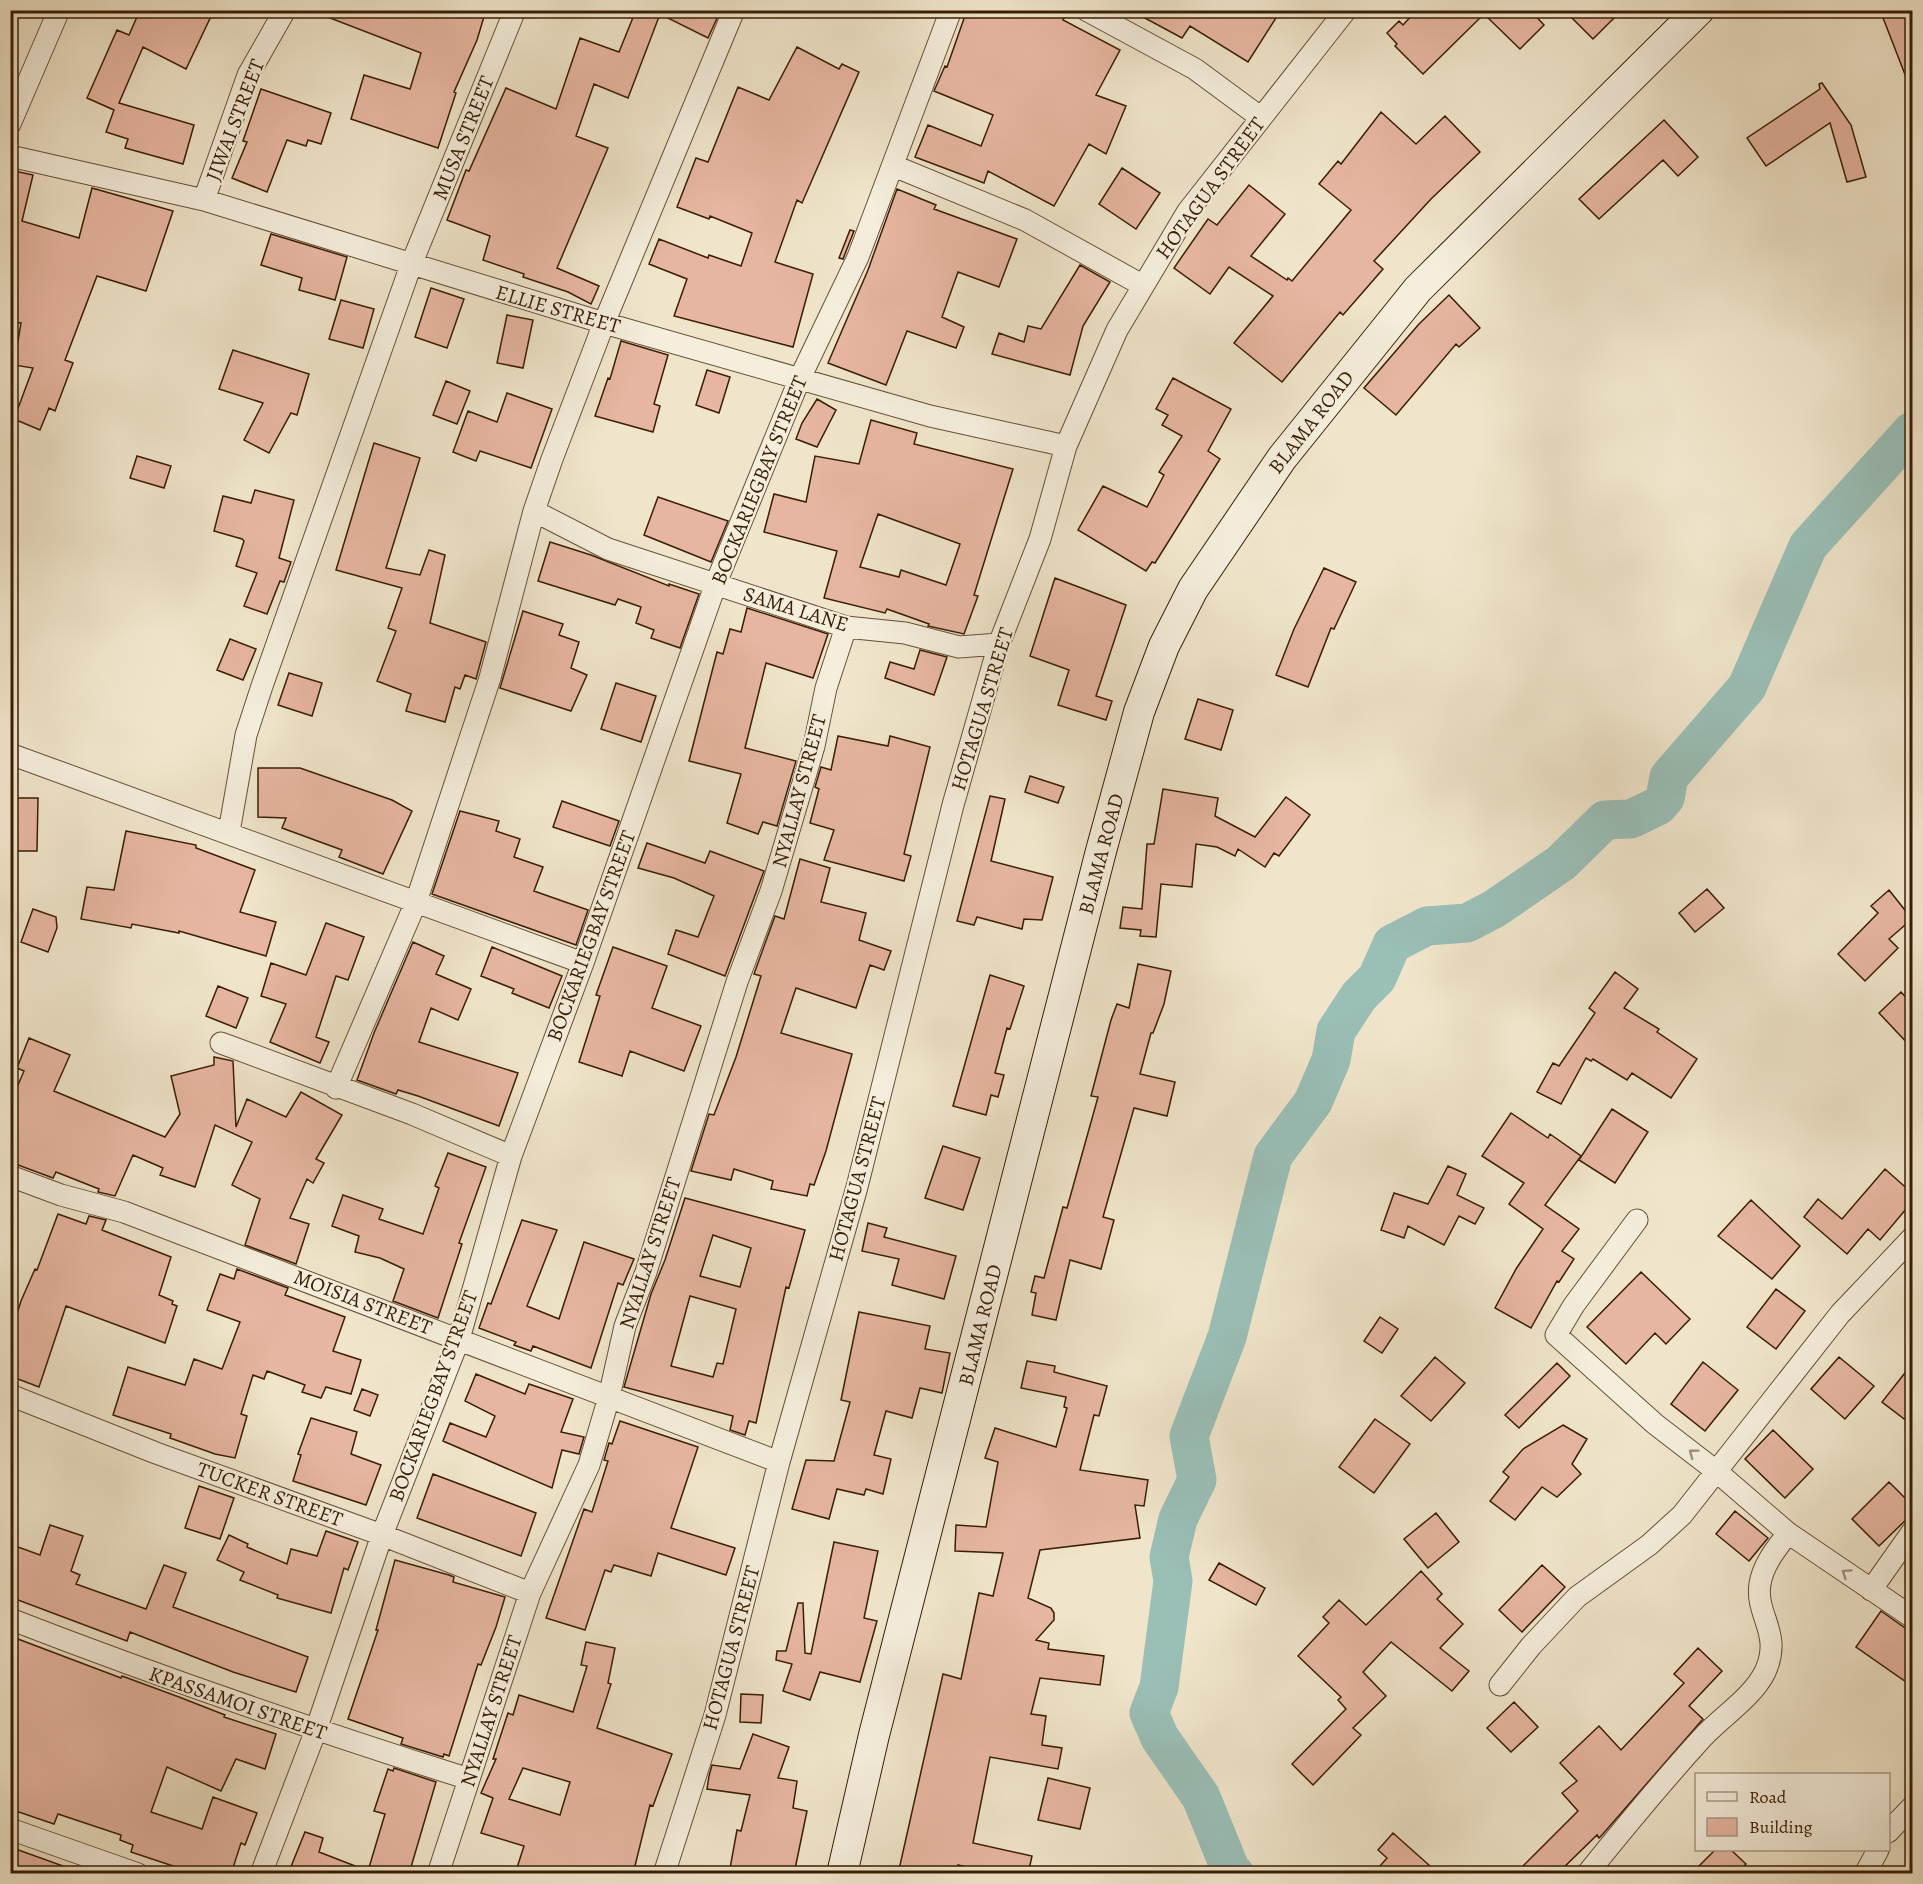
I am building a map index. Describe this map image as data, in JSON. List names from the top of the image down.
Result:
{
  "streets": {
    "street": [
      "JIWAI STREET",
      "MUSA STREET",
      "HOTAGUA STREET",
      "ELLIE STREET",
      "BLAMA ROAD",
      "BOCKARIEGBAY STREET",
      "SAMA LANE",
      "NYALLAY STREET",
      "MOISIA STREET",
      "TUCKER STREET",
      "KPASSAMOI STREET"
    ]
  },
  "crossings": [
    ["JIWAI STREET", "ELLIE STREET"],
    ["MUSA STREET", "ELLIE STREET"],
    ["HOTAGUA STREET", "ELLIE STREET"],
    ["HOTAGUA STREET", "SAMA LANE"],
    ["HOTAGUA STREET", "MOISIA STREET"],
    ["ELLIE STREET", "BOCKARIEGBAY STREET"],
    ["BOCKARIEGBAY STREET", "SAMA LANE"],
    ["BOCKARIEGBAY STREET", "MOISIA STREET"],
    ["BOCKARIEGBAY STREET", "TUCKER STREET"],
    ["BOCKARIEGBAY STREET", "KPASSAMOI STREET"],
    ["SAMA LANE", "NYALLAY STREET"],
    ["NYALLAY STREET", "MOISIA STREET"],
    ["NYALLAY STREET", "TUCKER STREET"],
    ["NYALLAY STREET", "KPASSAMOI STREET"]
  ],
  "legend": ["Road", "Building"]
}
